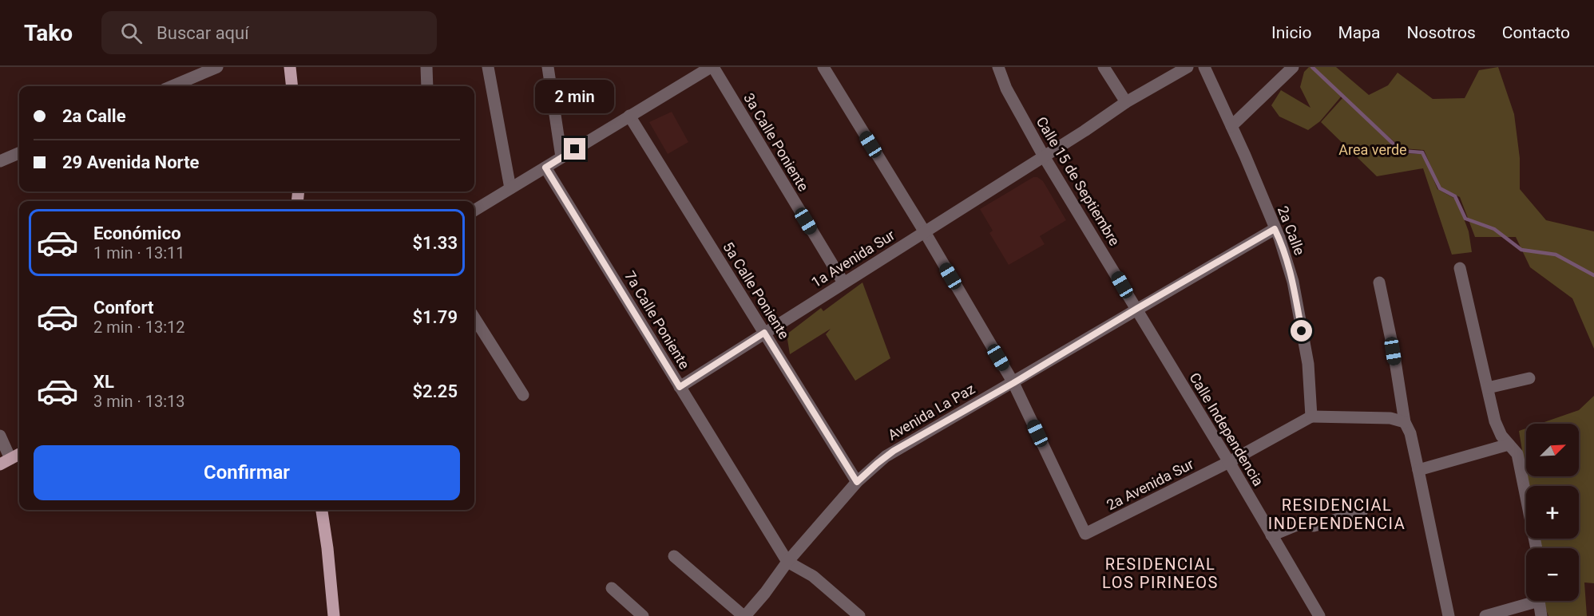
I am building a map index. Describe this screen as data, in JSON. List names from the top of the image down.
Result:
{
  "streets": {
    "street": [
      "3a Calle Poniente",
      "Calle 15 de Septiembre",
      "2a Calle",
      "1a Avenida Sur",
      "5a Calle Poniente",
      "7a Calle Poniente",
      "Avenida La Paz",
      "Calle Independencia",
      "2a Avenida Sur"
    ]
  },
  "crossings": [
    ["3a Calle Poniente", "1a Avenida Sur"],
    ["Calle 15 de Septiembre", "1a Avenida Sur"],
    ["Calle 15 de Septiembre", "Avenida La Paz"],
    ["Calle 15 de Septiembre", "Calle Independencia"],
    ["2a Calle", "Avenida La Paz"],
    ["2a Calle", "2a Avenida Sur"],
    ["1a Avenida Sur", "5a Calle Poniente"],
    ["1a Avenida Sur", "7a Calle Poniente"],
    ["5a Calle Poniente", "Avenida La Paz"],
    ["7a Calle Poniente", "Avenida La Paz"],
    ["Avenida La Paz", "Calle Independencia"],
    ["Avenida La Paz", "2a Avenida Sur"],
    ["Calle Independencia", "2a Avenida Sur"]
  ],
  "districts": ["RESIDENCIAL INDEPENDENCIA", "RESIDENCIAL LOS PIRINEOS"],
  "parks": ["Area verde"],
  "north": "top right",
  "page": {
    "header": "Tako",
    "search": "Buscar aquí",
    "nav": [
      "Inicio",
      "Mapa",
      "Nosotros",
      "Contacto"
    ],
    "bubble": "2 min",
    "banner": ["2a Calle", "29 Avenida Norte"],
    "list": [
      {
        "name": "Económico",
        "note": "1 min · 13:11",
        "value": "$1.33"
      },
      {
        "name": "Confort",
        "note": "2 min · 13:12",
        "value": "$1.79"
      },
      {
        "name": "XL",
        "note": "3 min · 13:13",
        "value": "$2.25"
      }
    ],
    "map_buttons": ["+", "−"],
    "buttons": "Confirmar"
  }
}
